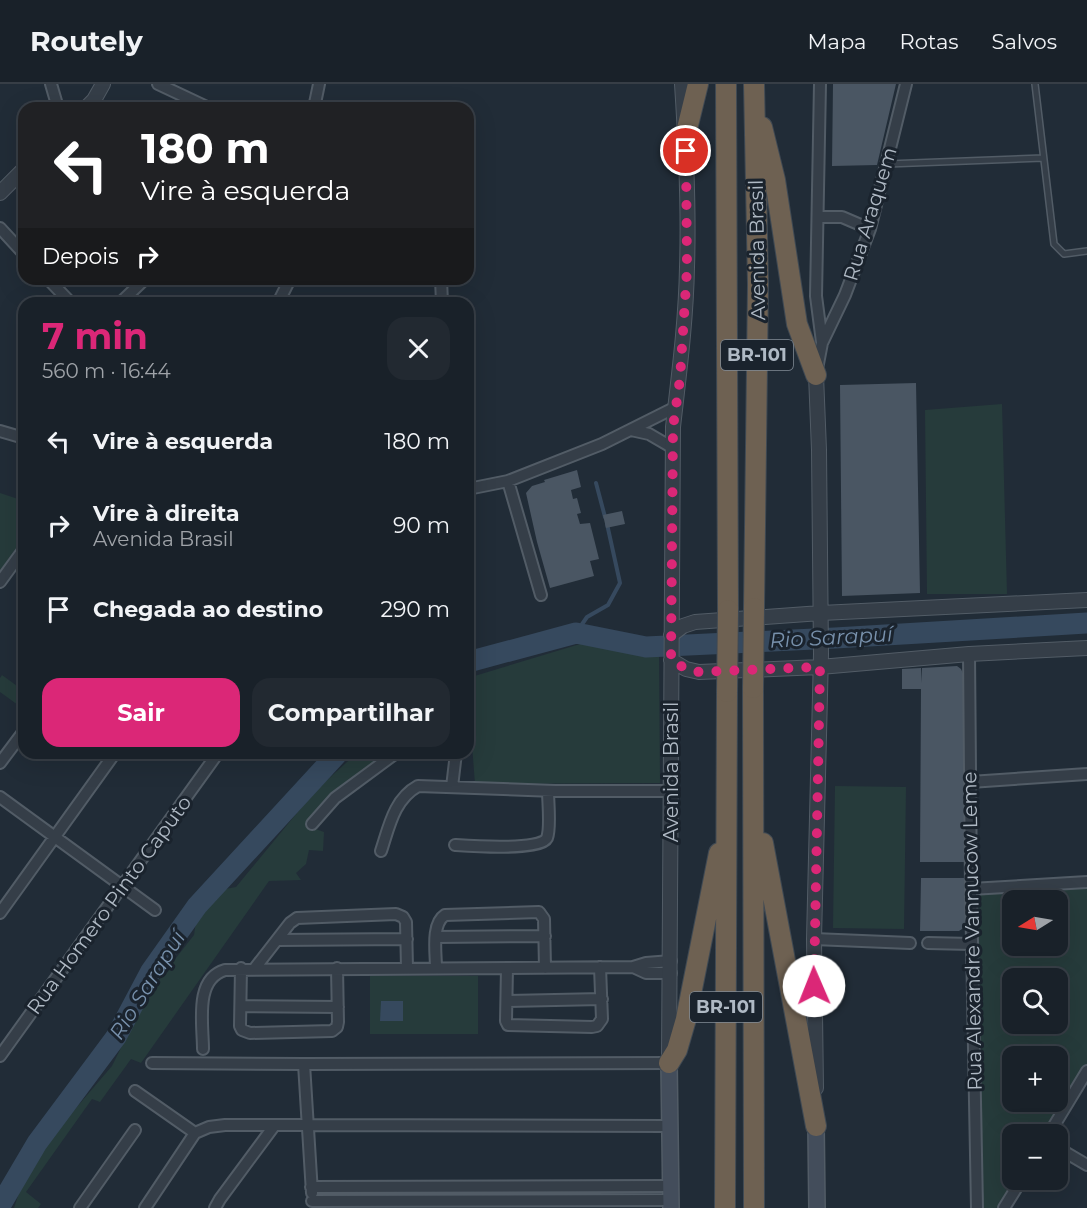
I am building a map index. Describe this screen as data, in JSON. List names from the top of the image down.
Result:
{
  "streets": {
    "highway": ["Avenida Brasil", "BR-101"],
    "street": ["Rua Araquem", "Rua Homero Pinto Caputo", "Rua Alexandre Vannucow Leme"]
  },
  "water": ["Rio Sarapuí"],
  "north": "left",
  "page": {
    "header": "Routely",
    "nav": ["Mapa", "Rotas", "Salvos"],
    "turn": ["180 m", "Vire à esquerda"],
    "then": "Depois",
    "heading": ["7 min", "560 m · 16:44"],
    "list": [
      {
        "name": "Vire à esquerda",
        "value": "180 m"
      },
      {
        "name": "Vire à direita",
        "note": "Avenida Brasil",
        "value": "90 m"
      },
      {
        "name": "Chegada ao destino",
        "value": "290 m"
      }
    ],
    "buttons": ["Sair", "Compartilhar"],
    "map_buttons": ["+", "−"]
  }
}
